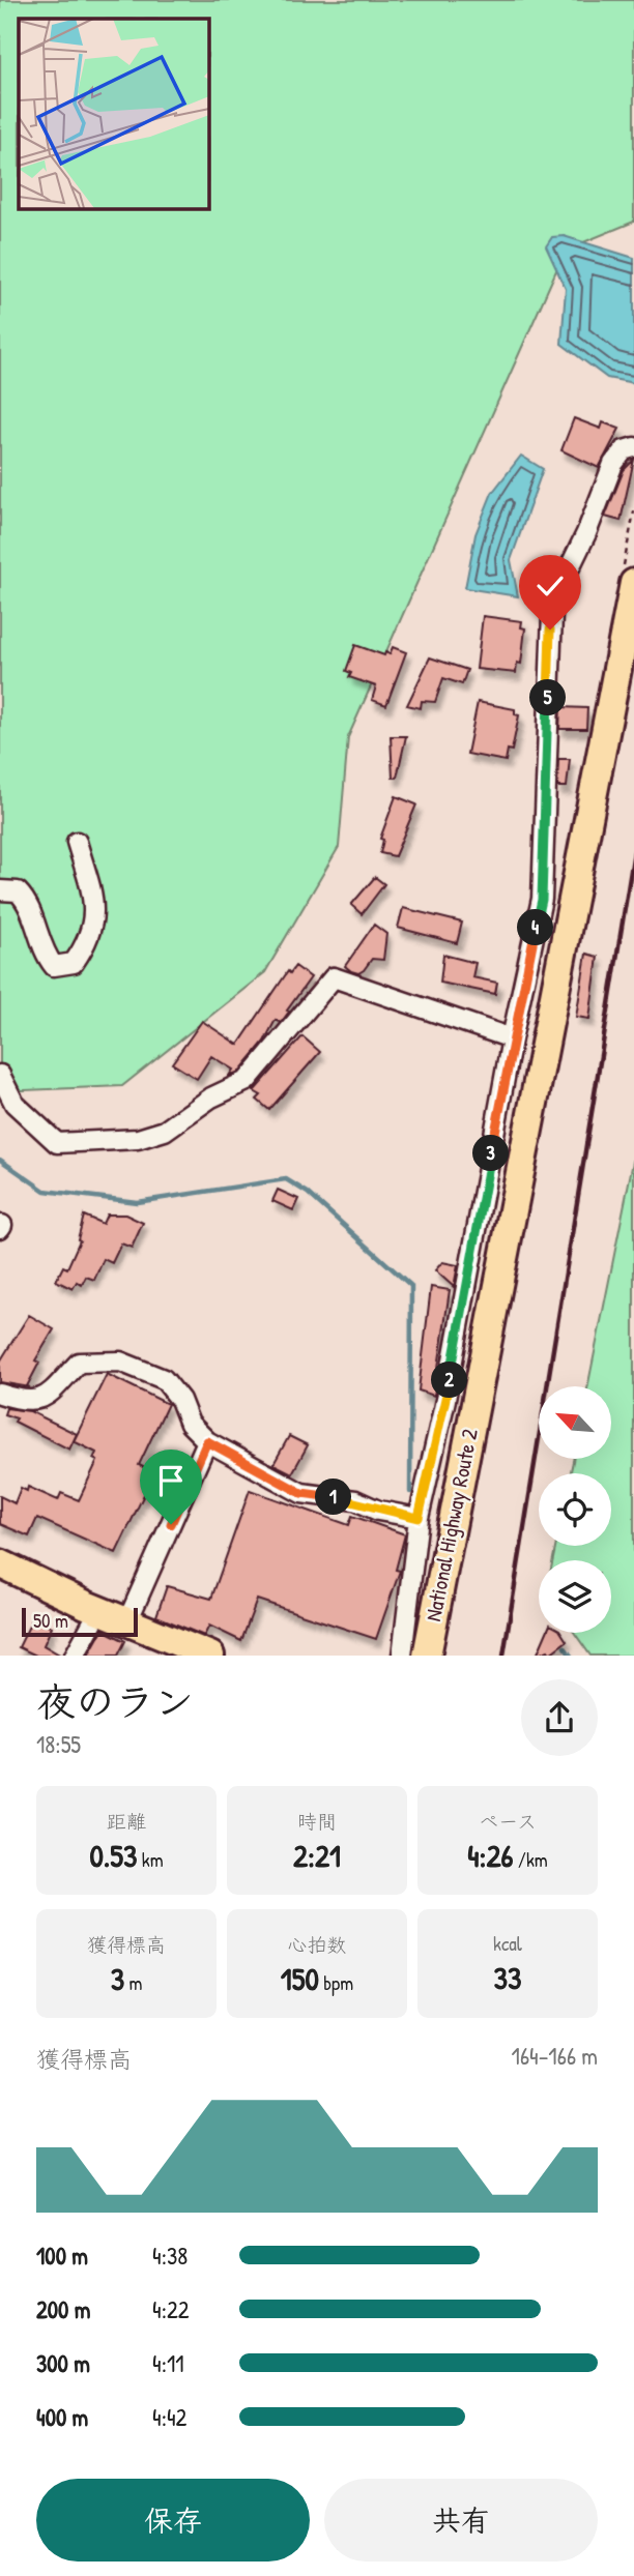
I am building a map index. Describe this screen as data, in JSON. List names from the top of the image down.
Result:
{
  "streets": {
    "highway": ["National Highway Route 2"]
  },
  "scale_bar": "50 m",
  "north": "top left",
  "page": {
    "pins": [
      "5",
      "4",
      "3",
      "2",
      "1"
    ],
    "scale": "50 m",
    "heading": ["夜のラン", "18:55"],
    "stats": [
      ["距離", "0.53 km"],
      ["時間", "2:21"],
      ["ペース", "4:26 /km"],
      ["獲得標高", "3 m"],
      ["心拍数", "150 bpm"],
      ["kcal", "33"]
    ],
    "chart": ["獲得標高", "164–166 m"],
    "list": [
      {
        "name": "100 m",
        "note": "4:38"
      },
      {
        "name": "200 m",
        "note": "4:22"
      },
      {
        "name": "300 m",
        "note": "4:11"
      },
      {
        "name": "400 m",
        "note": "4:42"
      }
    ],
    "buttons": ["保存", "共有"]
  }
}
